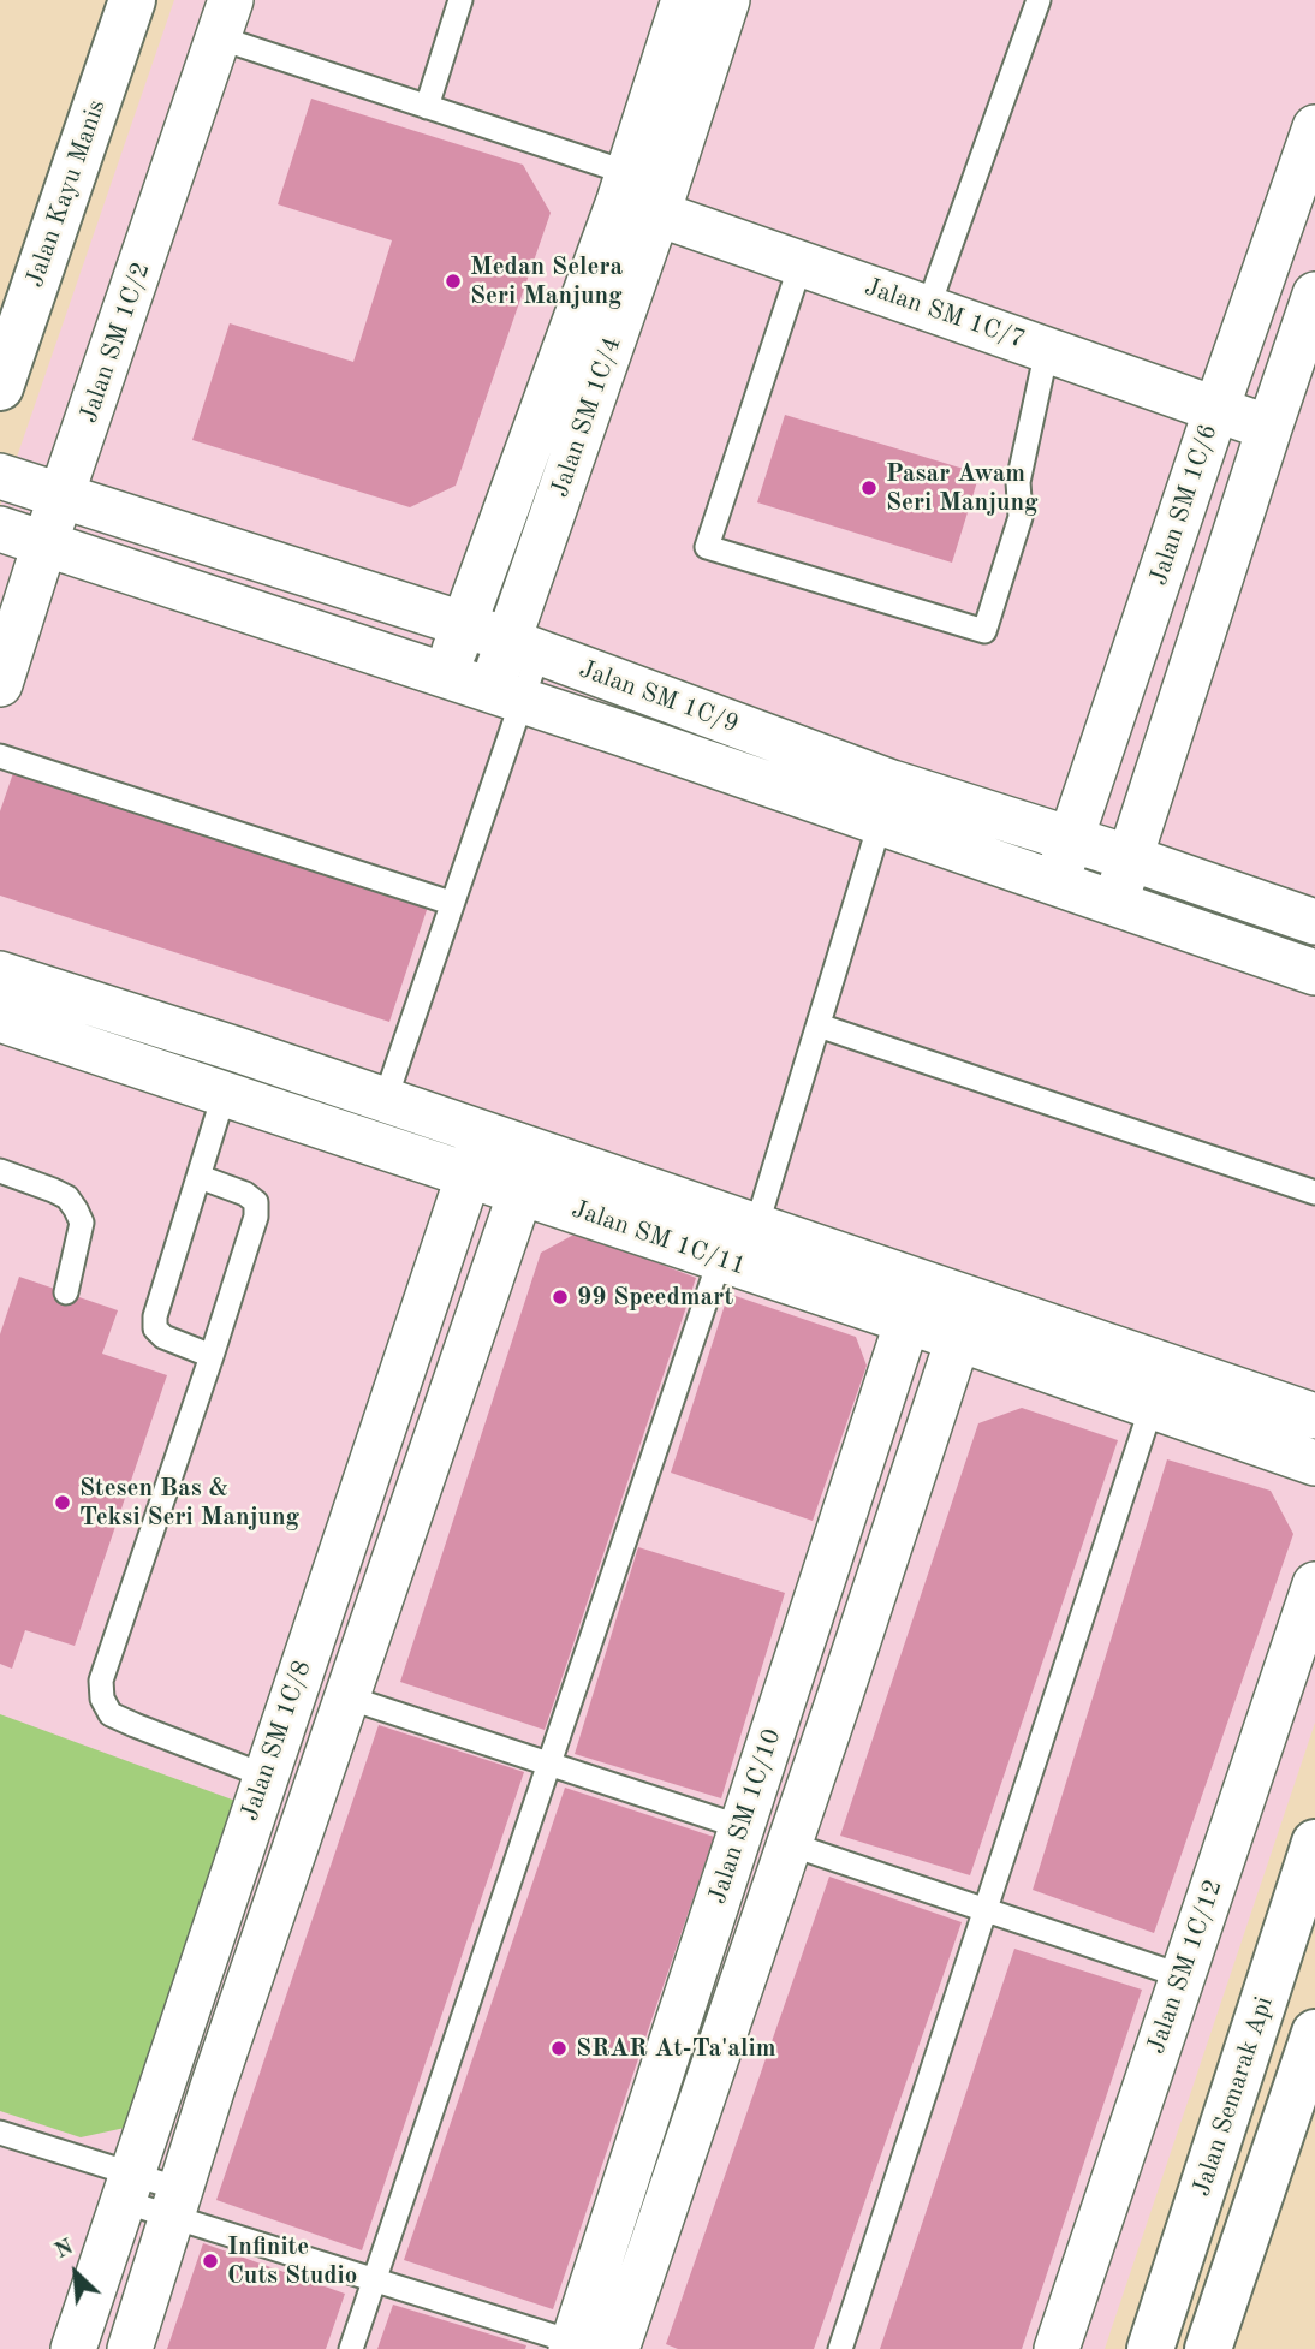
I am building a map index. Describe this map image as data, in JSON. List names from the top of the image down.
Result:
{
  "streets": {
    "street": [
      "Jalan Kayu Manis",
      "Jalan SM 1C/7",
      "Jalan SM 1C/2",
      "Jalan SM 1C/4",
      "Jalan SM 1C/6",
      "Jalan SM 1C/9",
      "Jalan SM 1C/11",
      "Jalan SM 1C/8",
      "Jalan SM 1C/10",
      "Jalan SM 1C/12",
      "Jalan Semarak Api"
    ]
  },
  "crossings": [
    ["Jalan SM 1C/7", "Jalan SM 1C/4"],
    ["Jalan SM 1C/7", "Jalan SM 1C/6"],
    ["Jalan SM 1C/2", "Jalan SM 1C/9"],
    ["Jalan SM 1C/4", "Jalan SM 1C/9"],
    ["Jalan SM 1C/6", "Jalan SM 1C/9"],
    ["Jalan SM 1C/11", "Jalan SM 1C/8"],
    ["Jalan SM 1C/11", "Jalan SM 1C/10"]
  ],
  "places": [
    "Medan Selera Seri Manjung",
    "Pasar Awam Seri Manjung",
    "99 Speedmart",
    "Stesen Bas & Teksi Seri Manjung",
    "SRAR At-Ta'alim",
    "Infinite Cuts Studio"
  ],
  "north": "top left"
}
